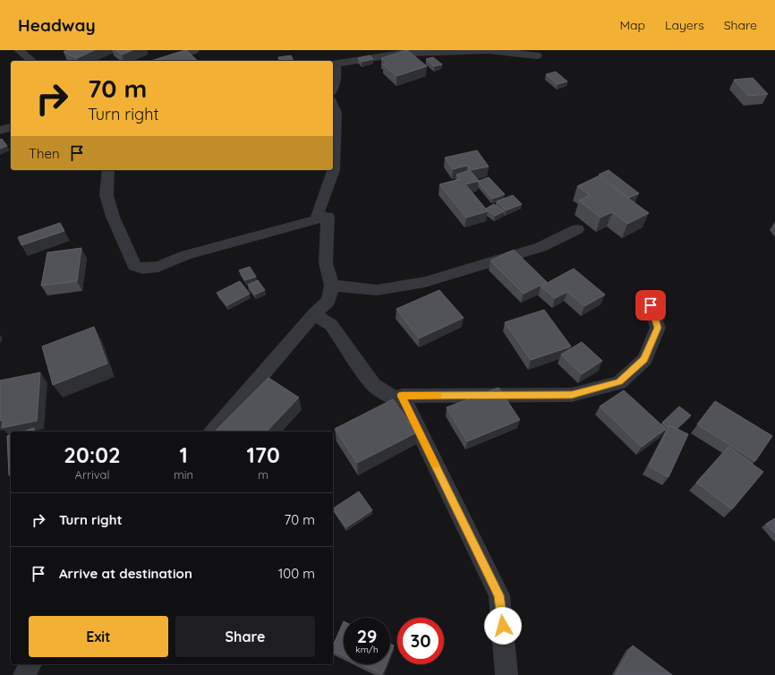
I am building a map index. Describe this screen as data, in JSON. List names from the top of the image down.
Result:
{
  "page": {
    "header": "Headway",
    "nav": ["Map", "Layers", "Share"],
    "turn": ["70 m", "Turn right"],
    "then": "Then",
    "eta": [
      "20:02",
      "Arrival",
      "1",
      "min",
      "170",
      "m"
    ],
    "list": [
      {
        "name": "Turn right",
        "value": "70 m"
      },
      {
        "name": "Arrive at destination",
        "value": "100 m"
      }
    ],
    "buttons": ["Exit", "Share"],
    "speed": "29 km/h",
    "limit": "30"
  }
}
